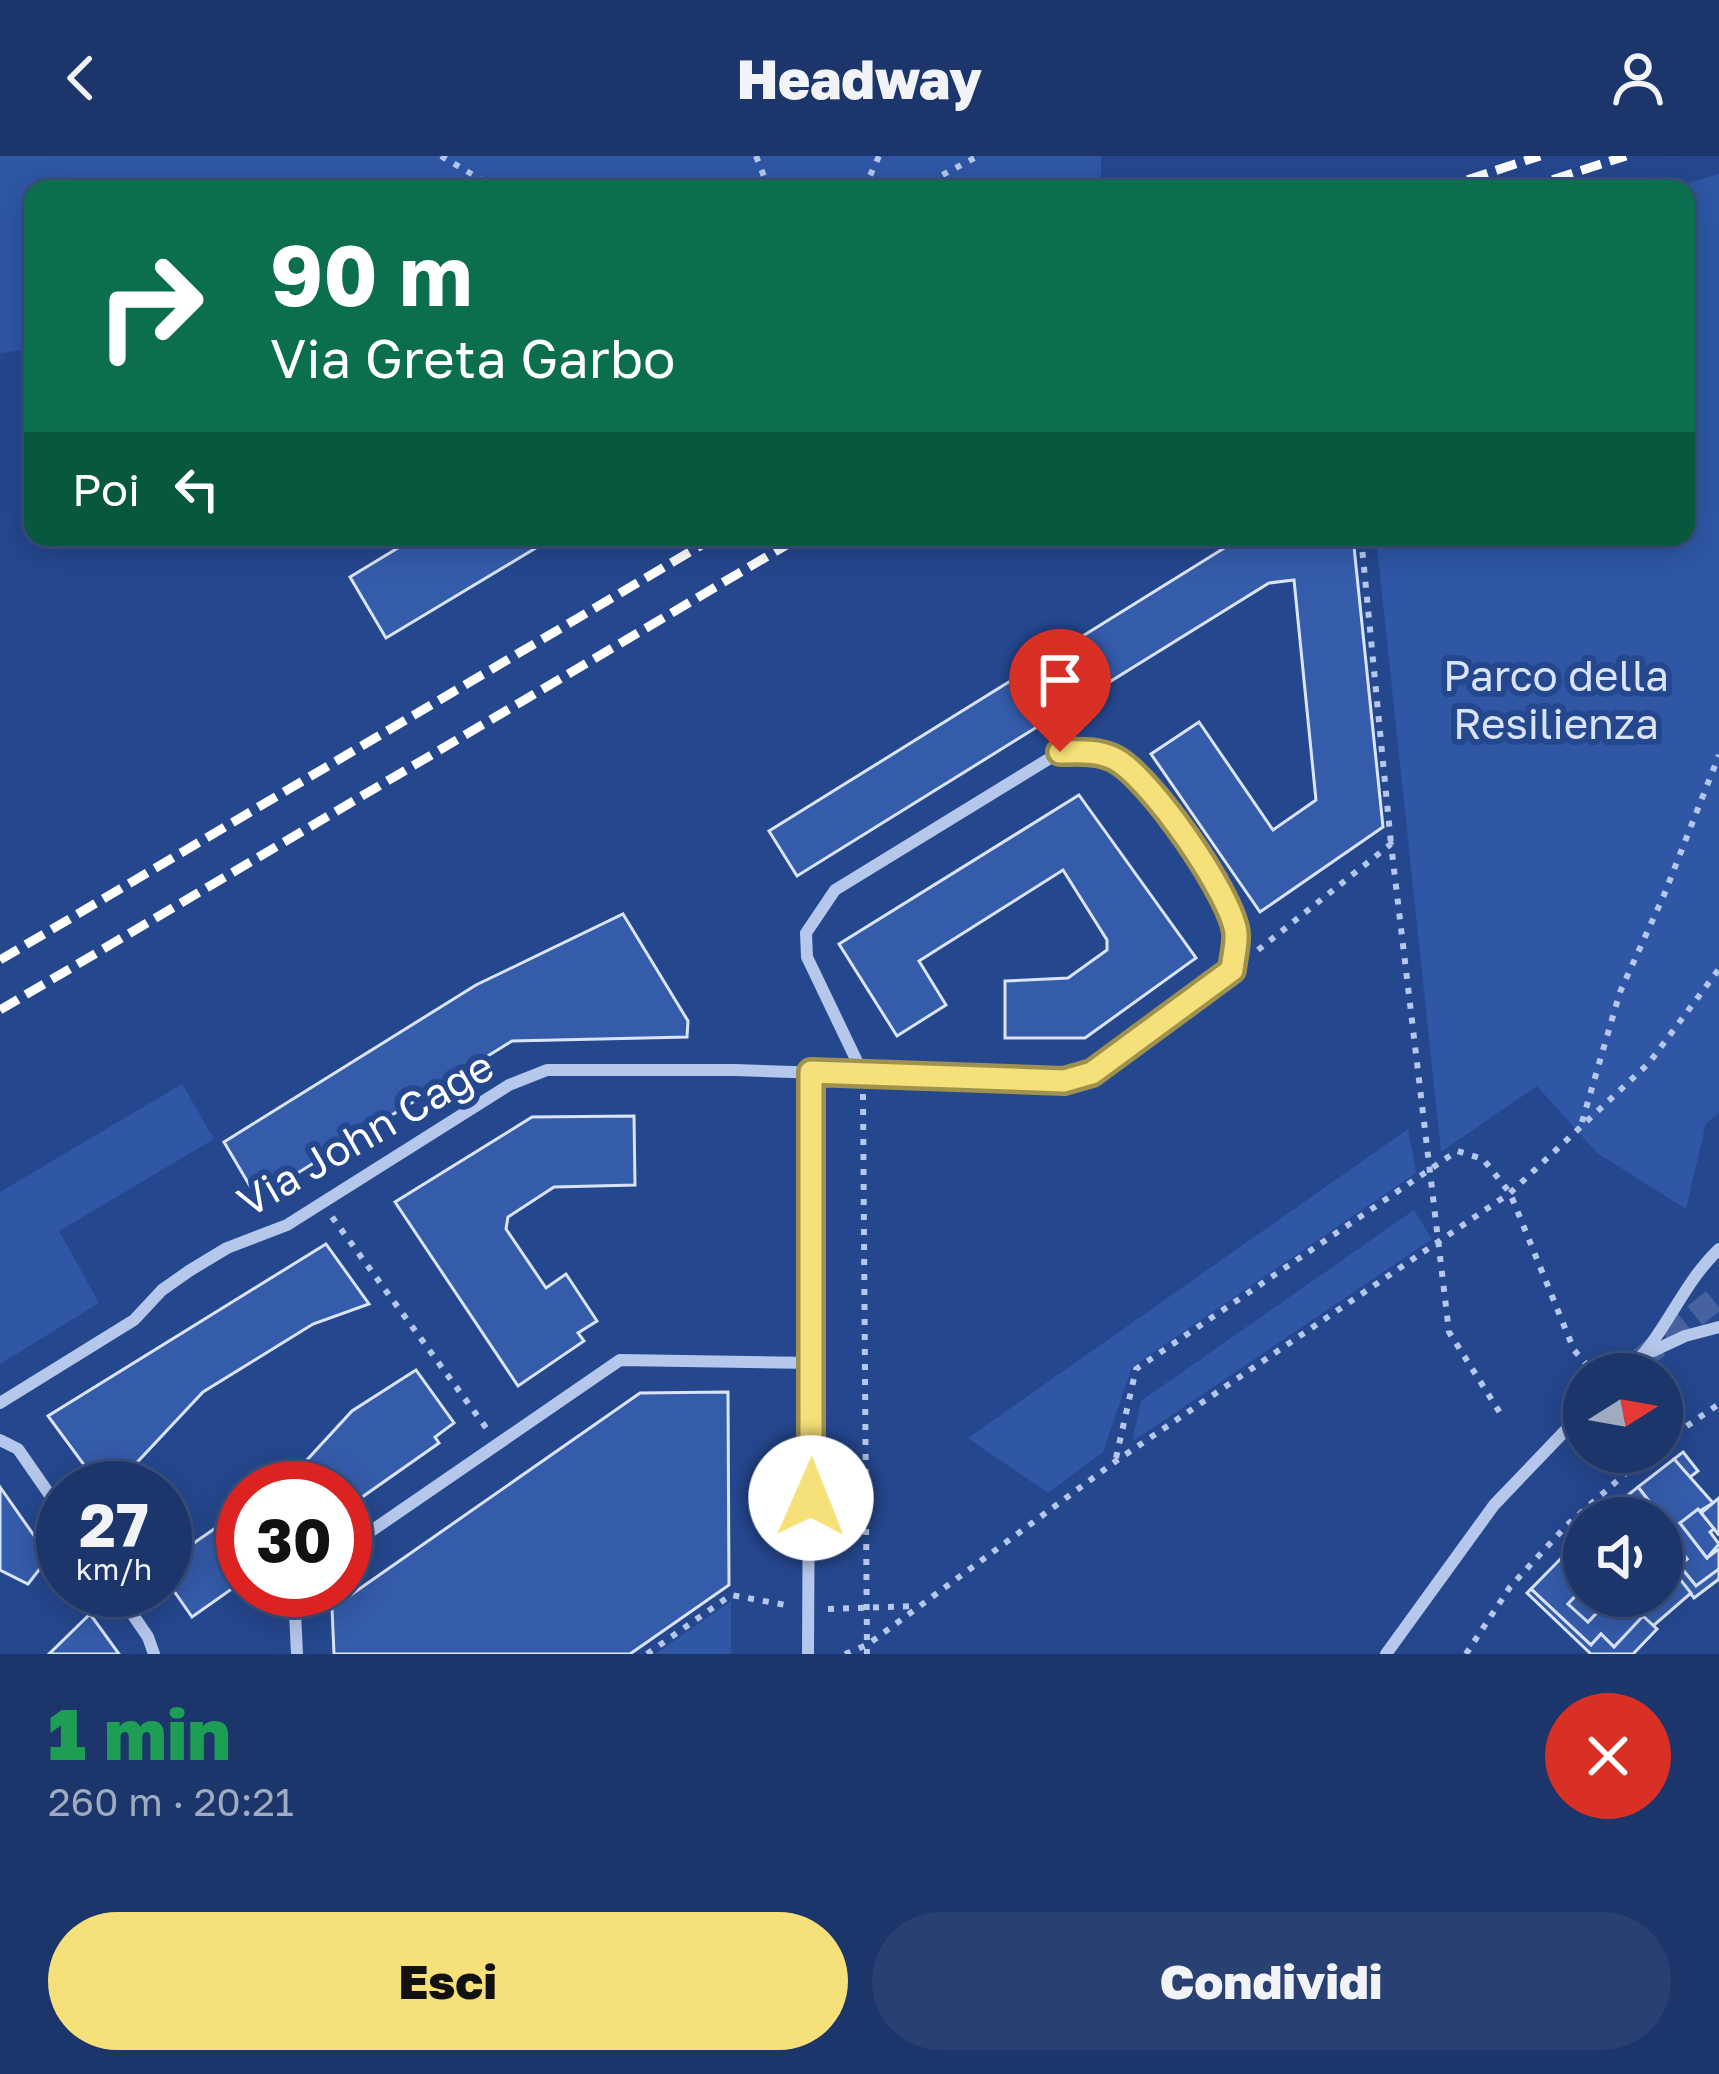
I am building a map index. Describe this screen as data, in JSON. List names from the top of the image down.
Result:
{
  "streets": {
    "street": ["Via John Cage"]
  },
  "parks": ["Parco della Resilienza"],
  "north": "right",
  "page": {
    "header": "Headway",
    "turn": ["90 m", "Via Greta Garbo"],
    "then": "Poi",
    "speed": "27 km/h",
    "limit": "30",
    "heading": ["1 min", "260 m · 20:21"],
    "buttons": ["Esci", "Condividi"]
  }
}
